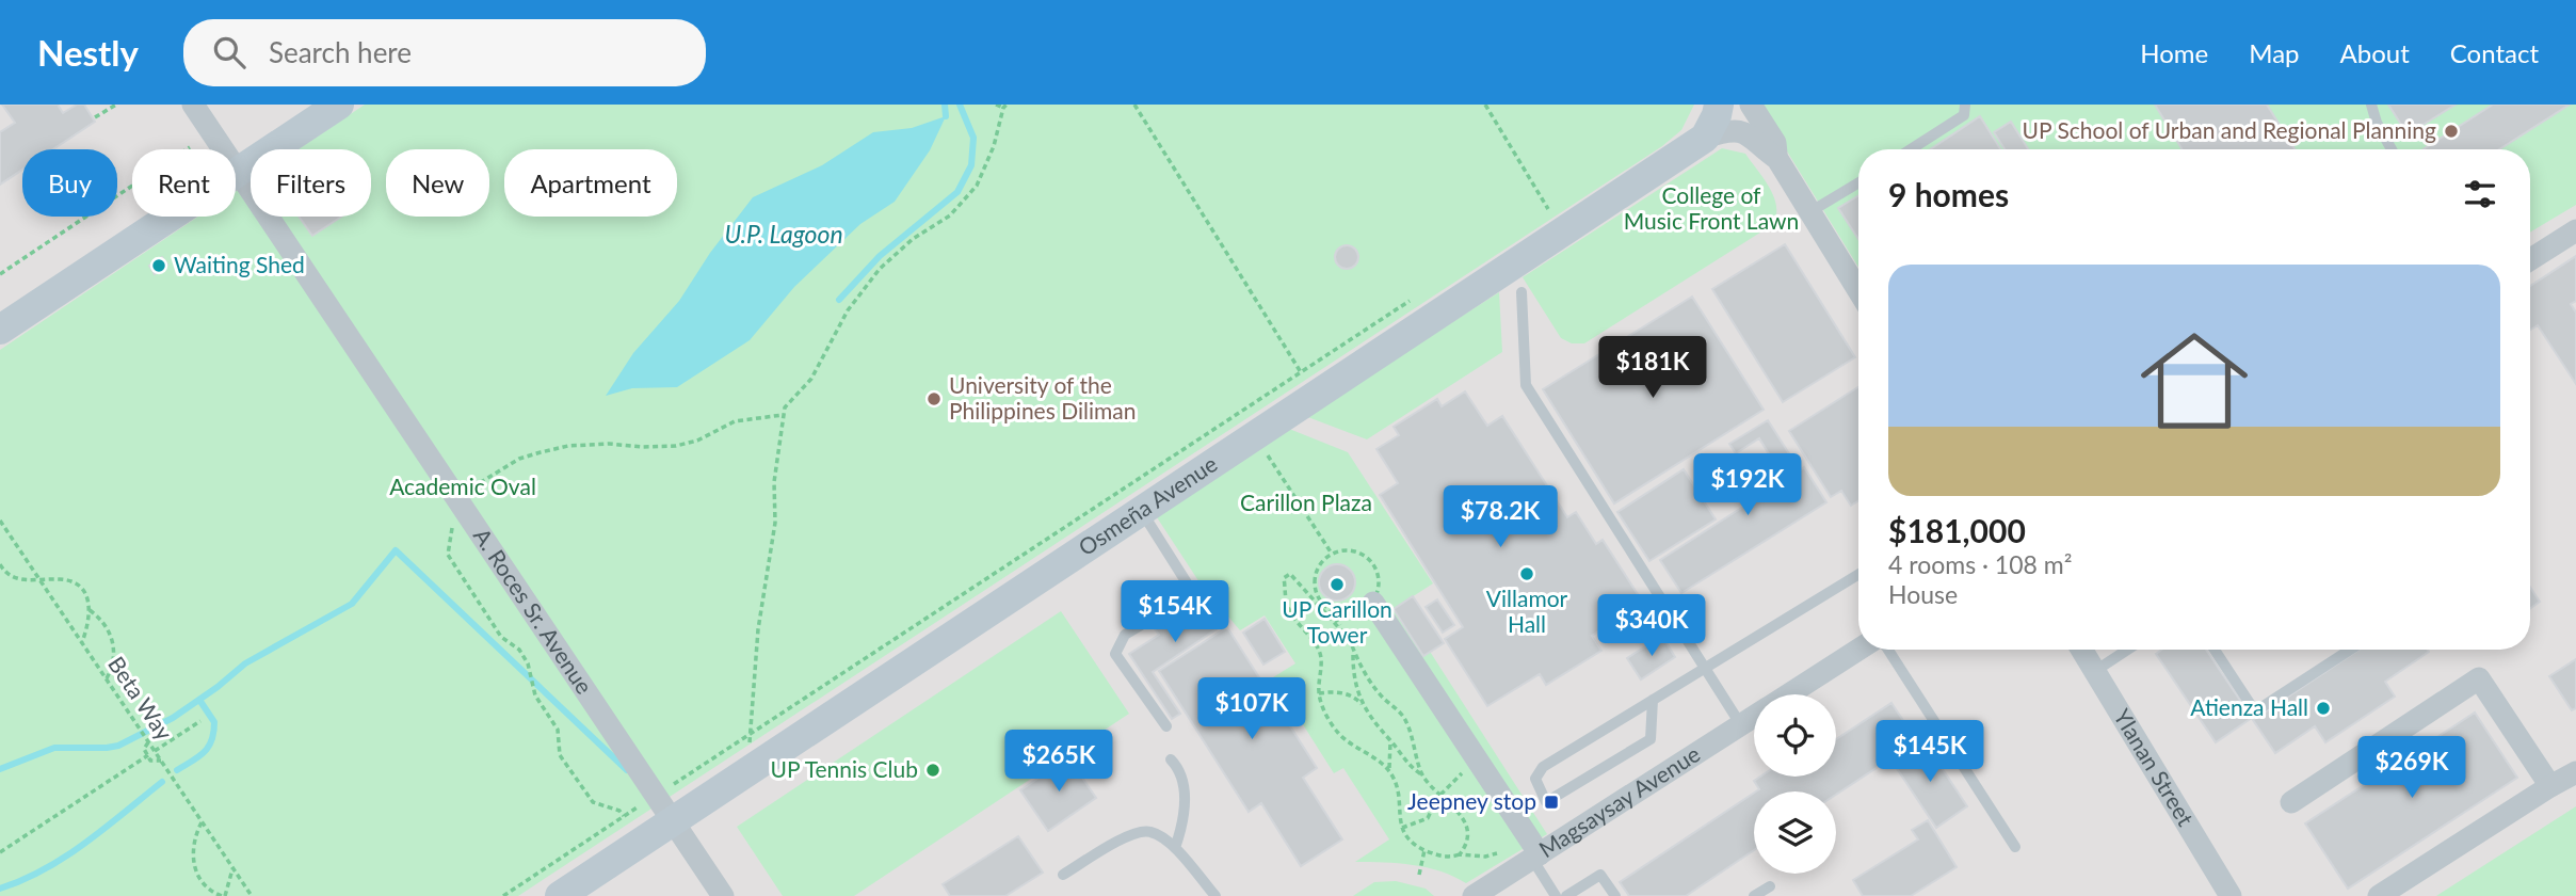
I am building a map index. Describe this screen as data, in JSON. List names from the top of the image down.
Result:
{
  "streets": {
    "street": [
      "Osmeña Avenue",
      "A. Roces Sr. Avenue",
      "Ylanan Street",
      "Magsaysay Avenue"
    ],
    "path": ["Beta Way"]
  },
  "crossings": [
    ["Osmeña Avenue", "A. Roces Sr. Avenue"]
  ],
  "water": ["U.P. Lagoon"],
  "parks": ["College of Music Front Lawn", "Academic Oval", "Carillon Plaza"],
  "places": {
    "other": [
      "UP School of Urban and Regional Planning",
      "Waiting Shed",
      "University of the Philippines Diliman",
      "Villamor Hall",
      "UP Carillon Tower",
      "Atienza Hall",
      "UP Tennis Club"
    ],
    "transit": ["Jeepney stop"]
  },
  "page": {
    "header": "Nestly",
    "search": "Search here",
    "nav": [
      "Home",
      "Map",
      "About",
      "Contact"
    ],
    "chip": [
      "Buy",
      "Rent",
      "Filters",
      "New",
      "Apartment"
    ],
    "heading": "9 homes",
    "list": [
      {
        "name": "$181,000",
        "note": "4 rooms · 108 m² · House"
      }
    ],
    "price": [
      "$181K",
      "$192K",
      "$78.2K",
      "$154K",
      "$340K",
      "$107K",
      "$145K",
      "$265K",
      "$269K"
    ]
  }
}
